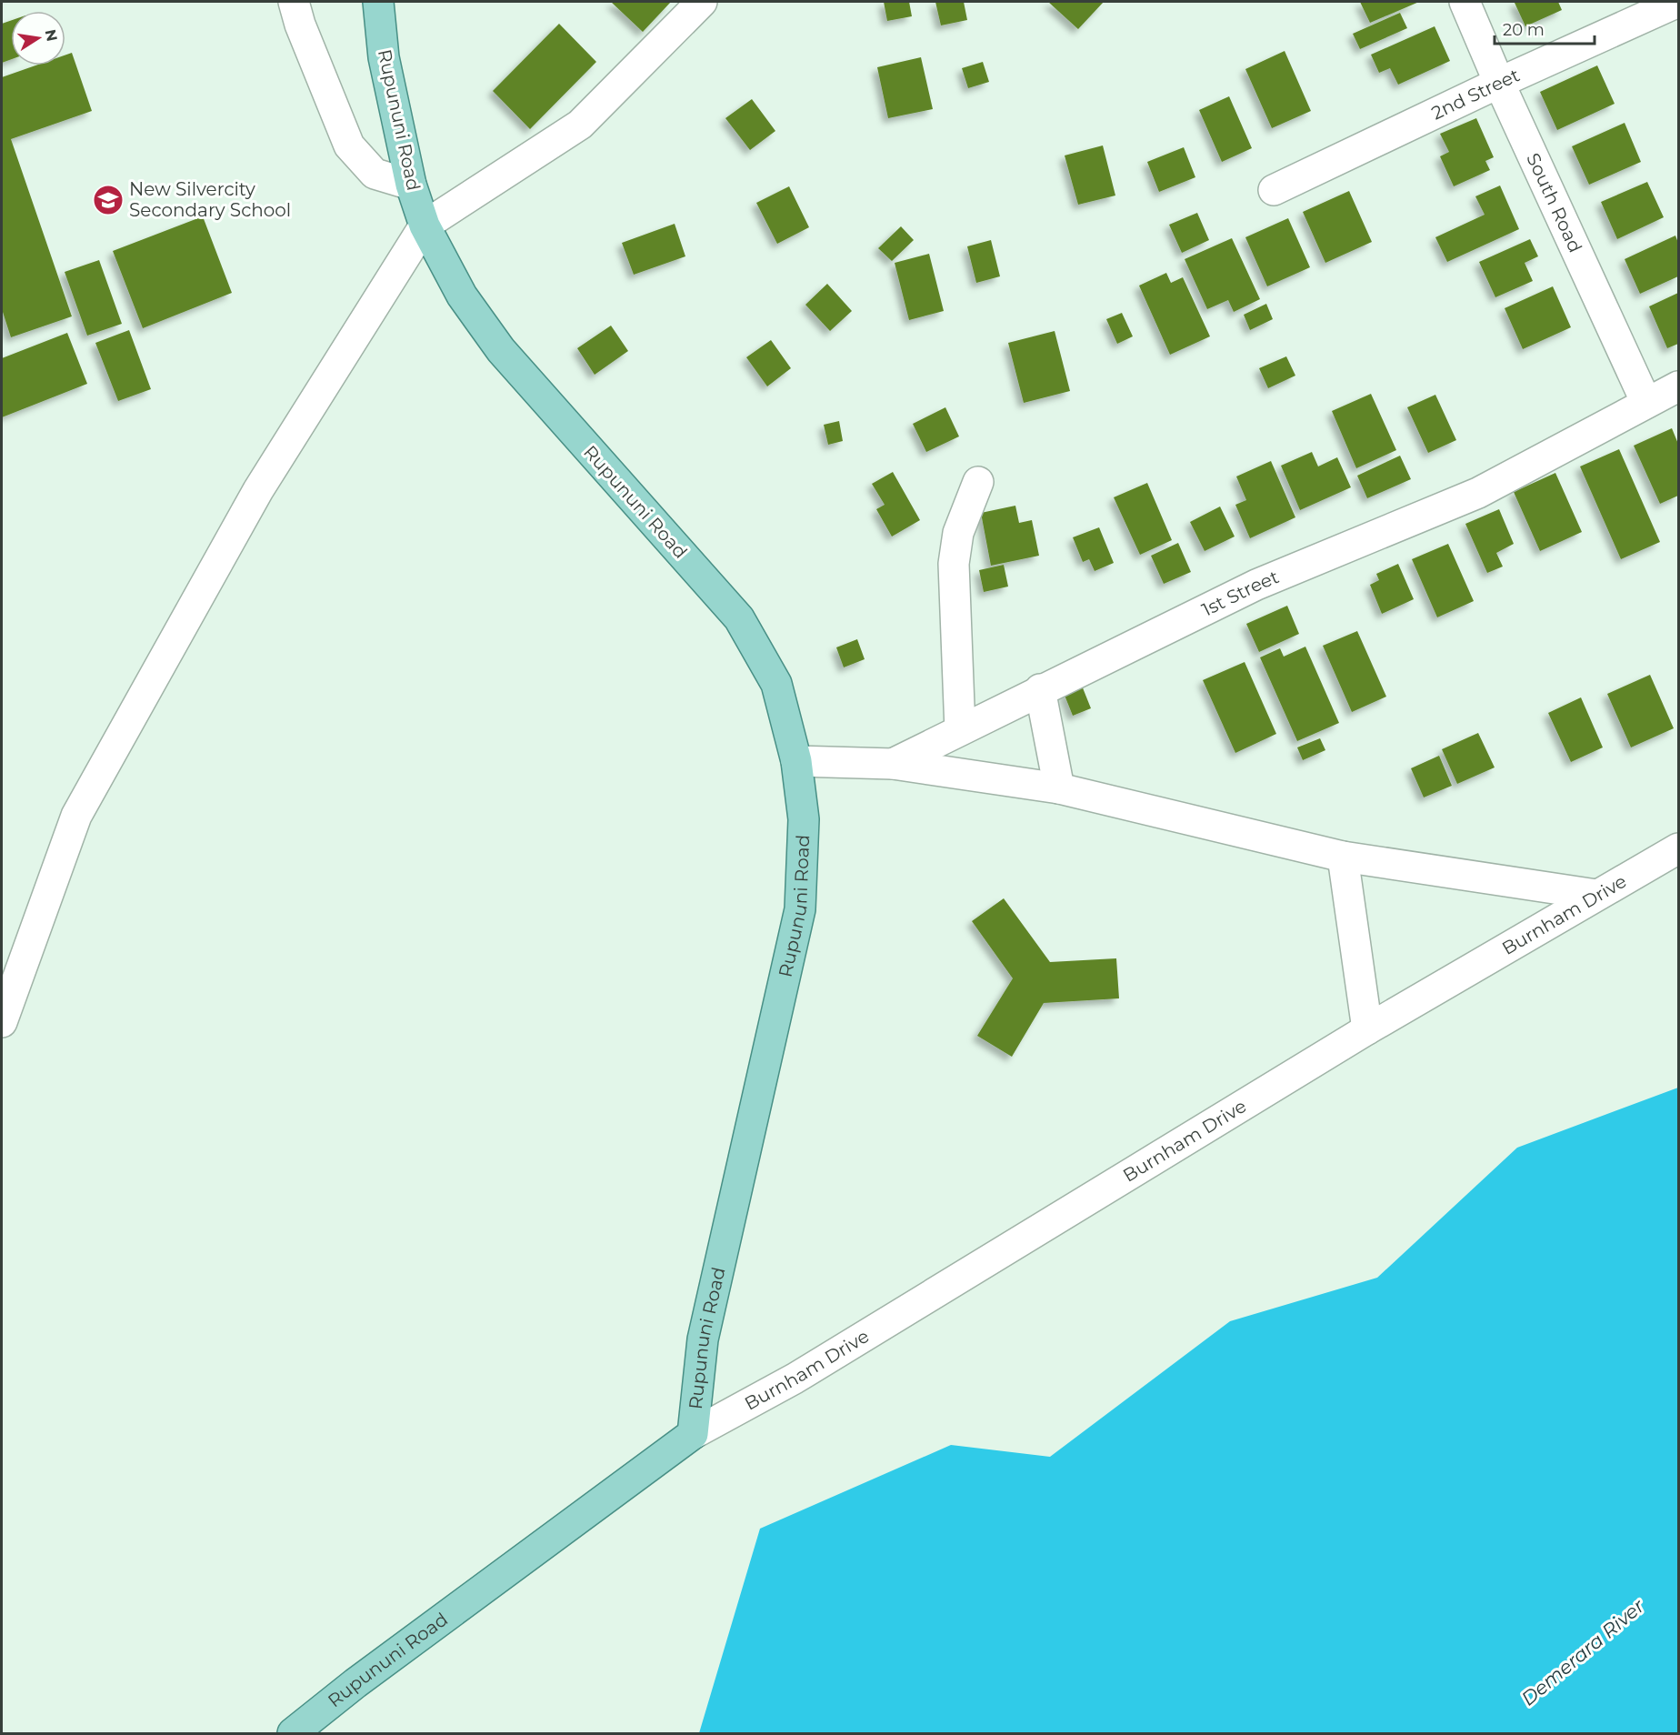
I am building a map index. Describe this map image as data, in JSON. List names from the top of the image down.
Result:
{
  "streets": {
    "main road": ["Rupununi Road"],
    "street": [
      "2nd Street",
      "South Road",
      "1st Street",
      "Burnham Drive"
    ]
  },
  "crossings": [
    ["2nd Street", "South Road"],
    ["Rupununi Road", "1st Street"],
    ["Rupununi Road", "Burnham Drive"],
    ["South Road", "1st Street"]
  ],
  "water": ["Demerara River"],
  "places": {
    "school or university": ["New Silvercity Secondary School"]
  },
  "scale_bar": "20 m",
  "north": "right"
}
